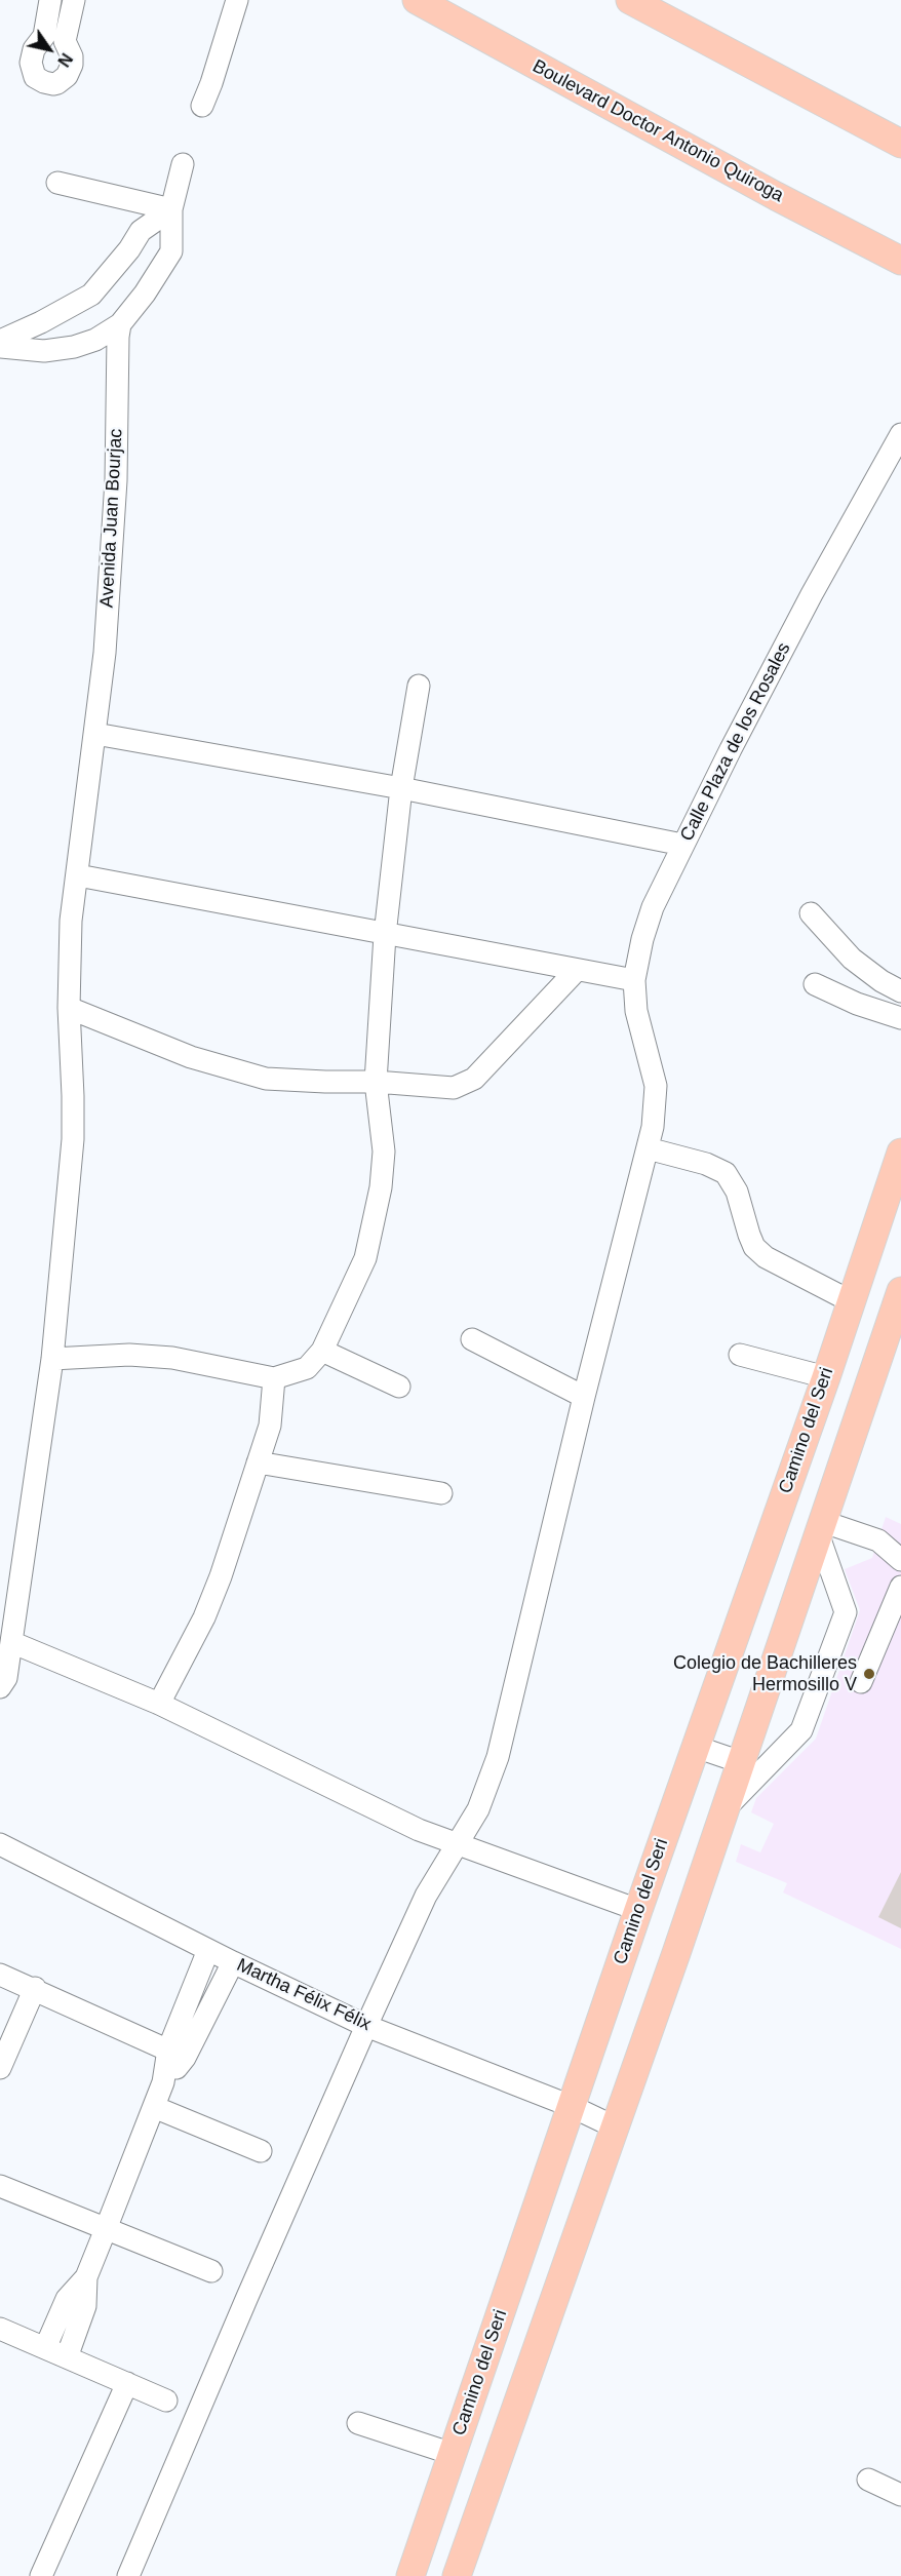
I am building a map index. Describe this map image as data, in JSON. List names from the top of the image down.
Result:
{
  "streets": {
    "main road": ["Boulevard Doctor Antonio Quiroga", "Camino del Seri"],
    "street": ["Avenida Juan Bourjac", "Calle Plaza de los Rosales", "Martha Félix Félix"]
  },
  "crossings": [
    ["Calle Plaza de los Rosales", "Martha Félix Félix"],
    ["Camino del Seri", "Martha Félix Félix"]
  ],
  "places": ["Colegio de Bachilleres Hermosillo V"],
  "north": "bottom right"
}
